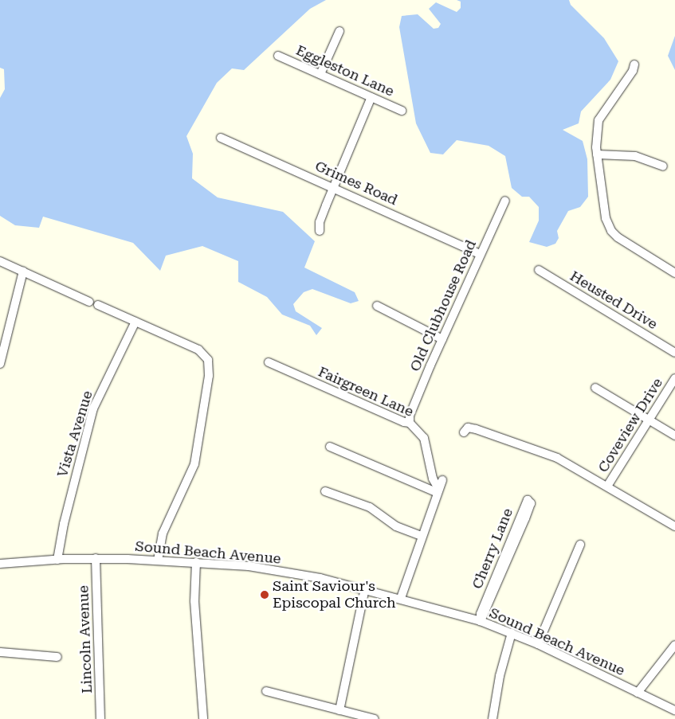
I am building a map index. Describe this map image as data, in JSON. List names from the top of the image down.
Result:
{
  "streets": {
    "street": [
      "Eggleston Lane",
      "Grimes Road",
      "Heusted Drive",
      "Old Clubhouse Road",
      "Fairgreen Lane",
      "Coveview Drive",
      "Vista Avenue",
      "Cherry Lane",
      "Sound Beach Avenue",
      "Lincoln Avenue"
    ]
  },
  "crossings": [
    ["Grimes Road", "Old Clubhouse Road"],
    ["Old Clubhouse Road", "Fairgreen Lane"],
    ["Vista Avenue", "Sound Beach Avenue"],
    ["Cherry Lane", "Sound Beach Avenue"],
    ["Sound Beach Avenue", "Lincoln Avenue"]
  ],
  "places": ["Saint Saviour's Episcopal Church"]
}
